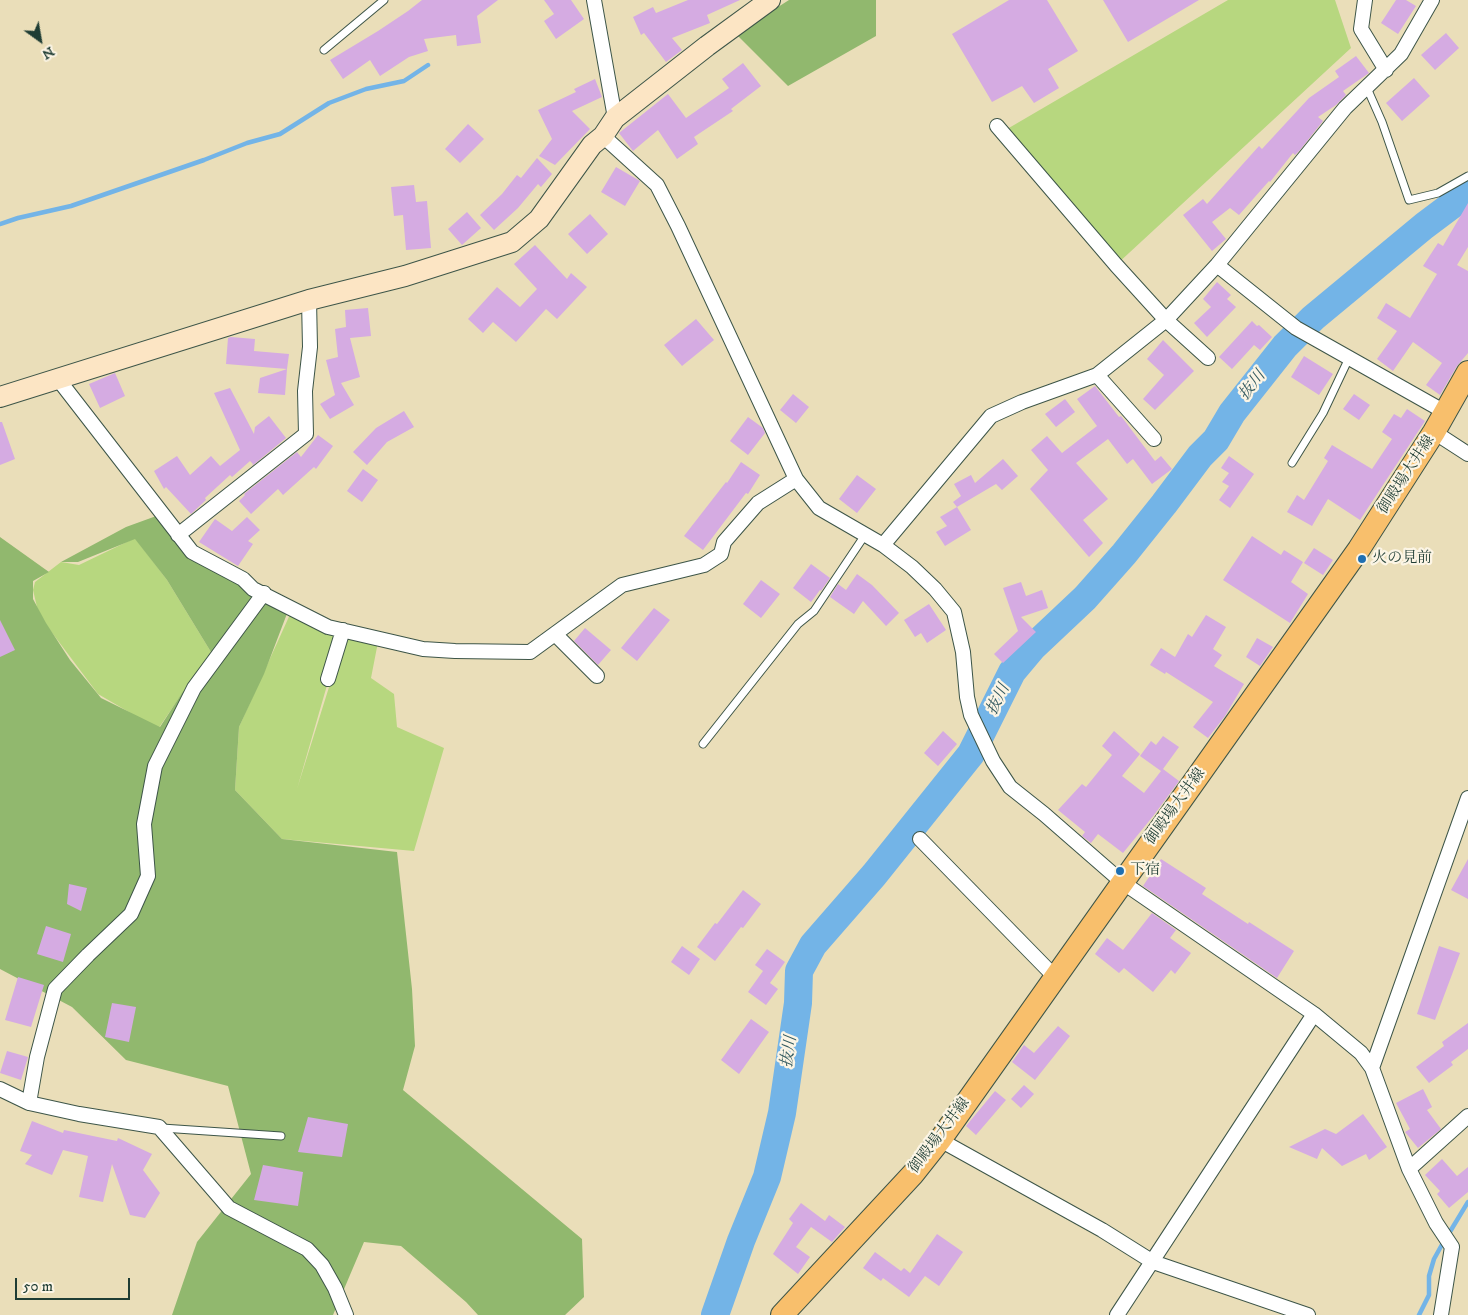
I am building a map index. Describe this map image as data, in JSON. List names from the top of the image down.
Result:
{
  "streets": {
    "main road": ["御殿場大井線"]
  },
  "water": ["抜川"],
  "places": ["火の見前", "下宿"],
  "scale_bar": "50 m",
  "north": "bottom right"
}
